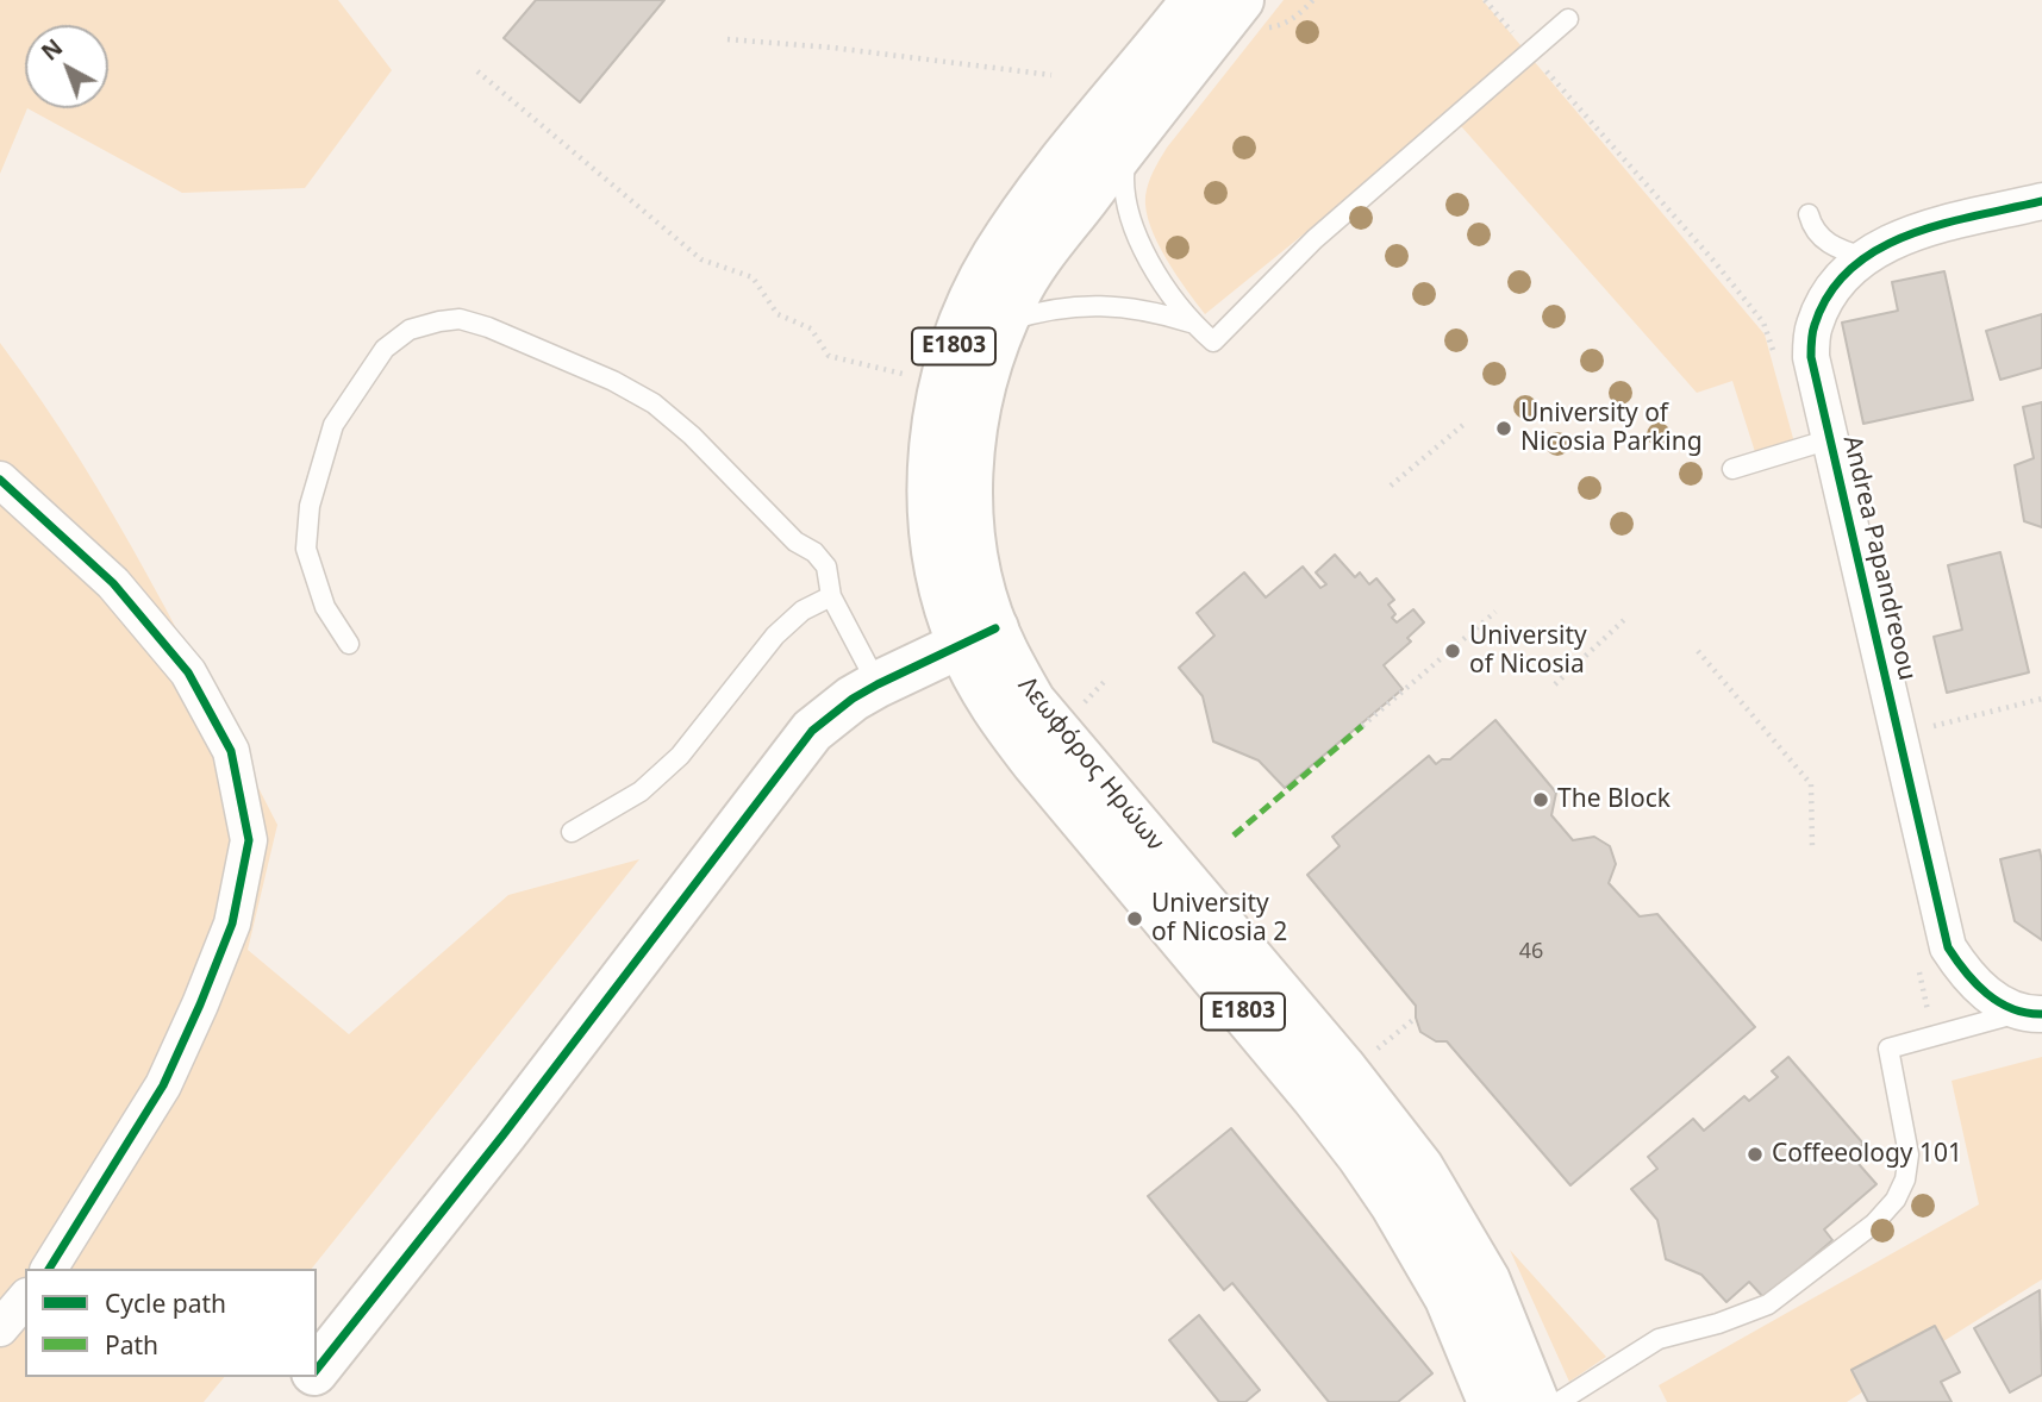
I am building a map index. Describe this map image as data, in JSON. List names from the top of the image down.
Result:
{
  "streets": {
    "main road": ["E1803", "Λεωφόρος Ηρώων"],
    "street": ["Andrea Papandreoou"]
  },
  "places": [
    "University of Nicosia Parking",
    "University of Nicosia",
    "The Block",
    "University of Nicosia 2",
    "Coffeeology 101"
  ],
  "house_numbers": ["46"],
  "legend": ["Cycle path", "Path"],
  "north": "top left"
}
